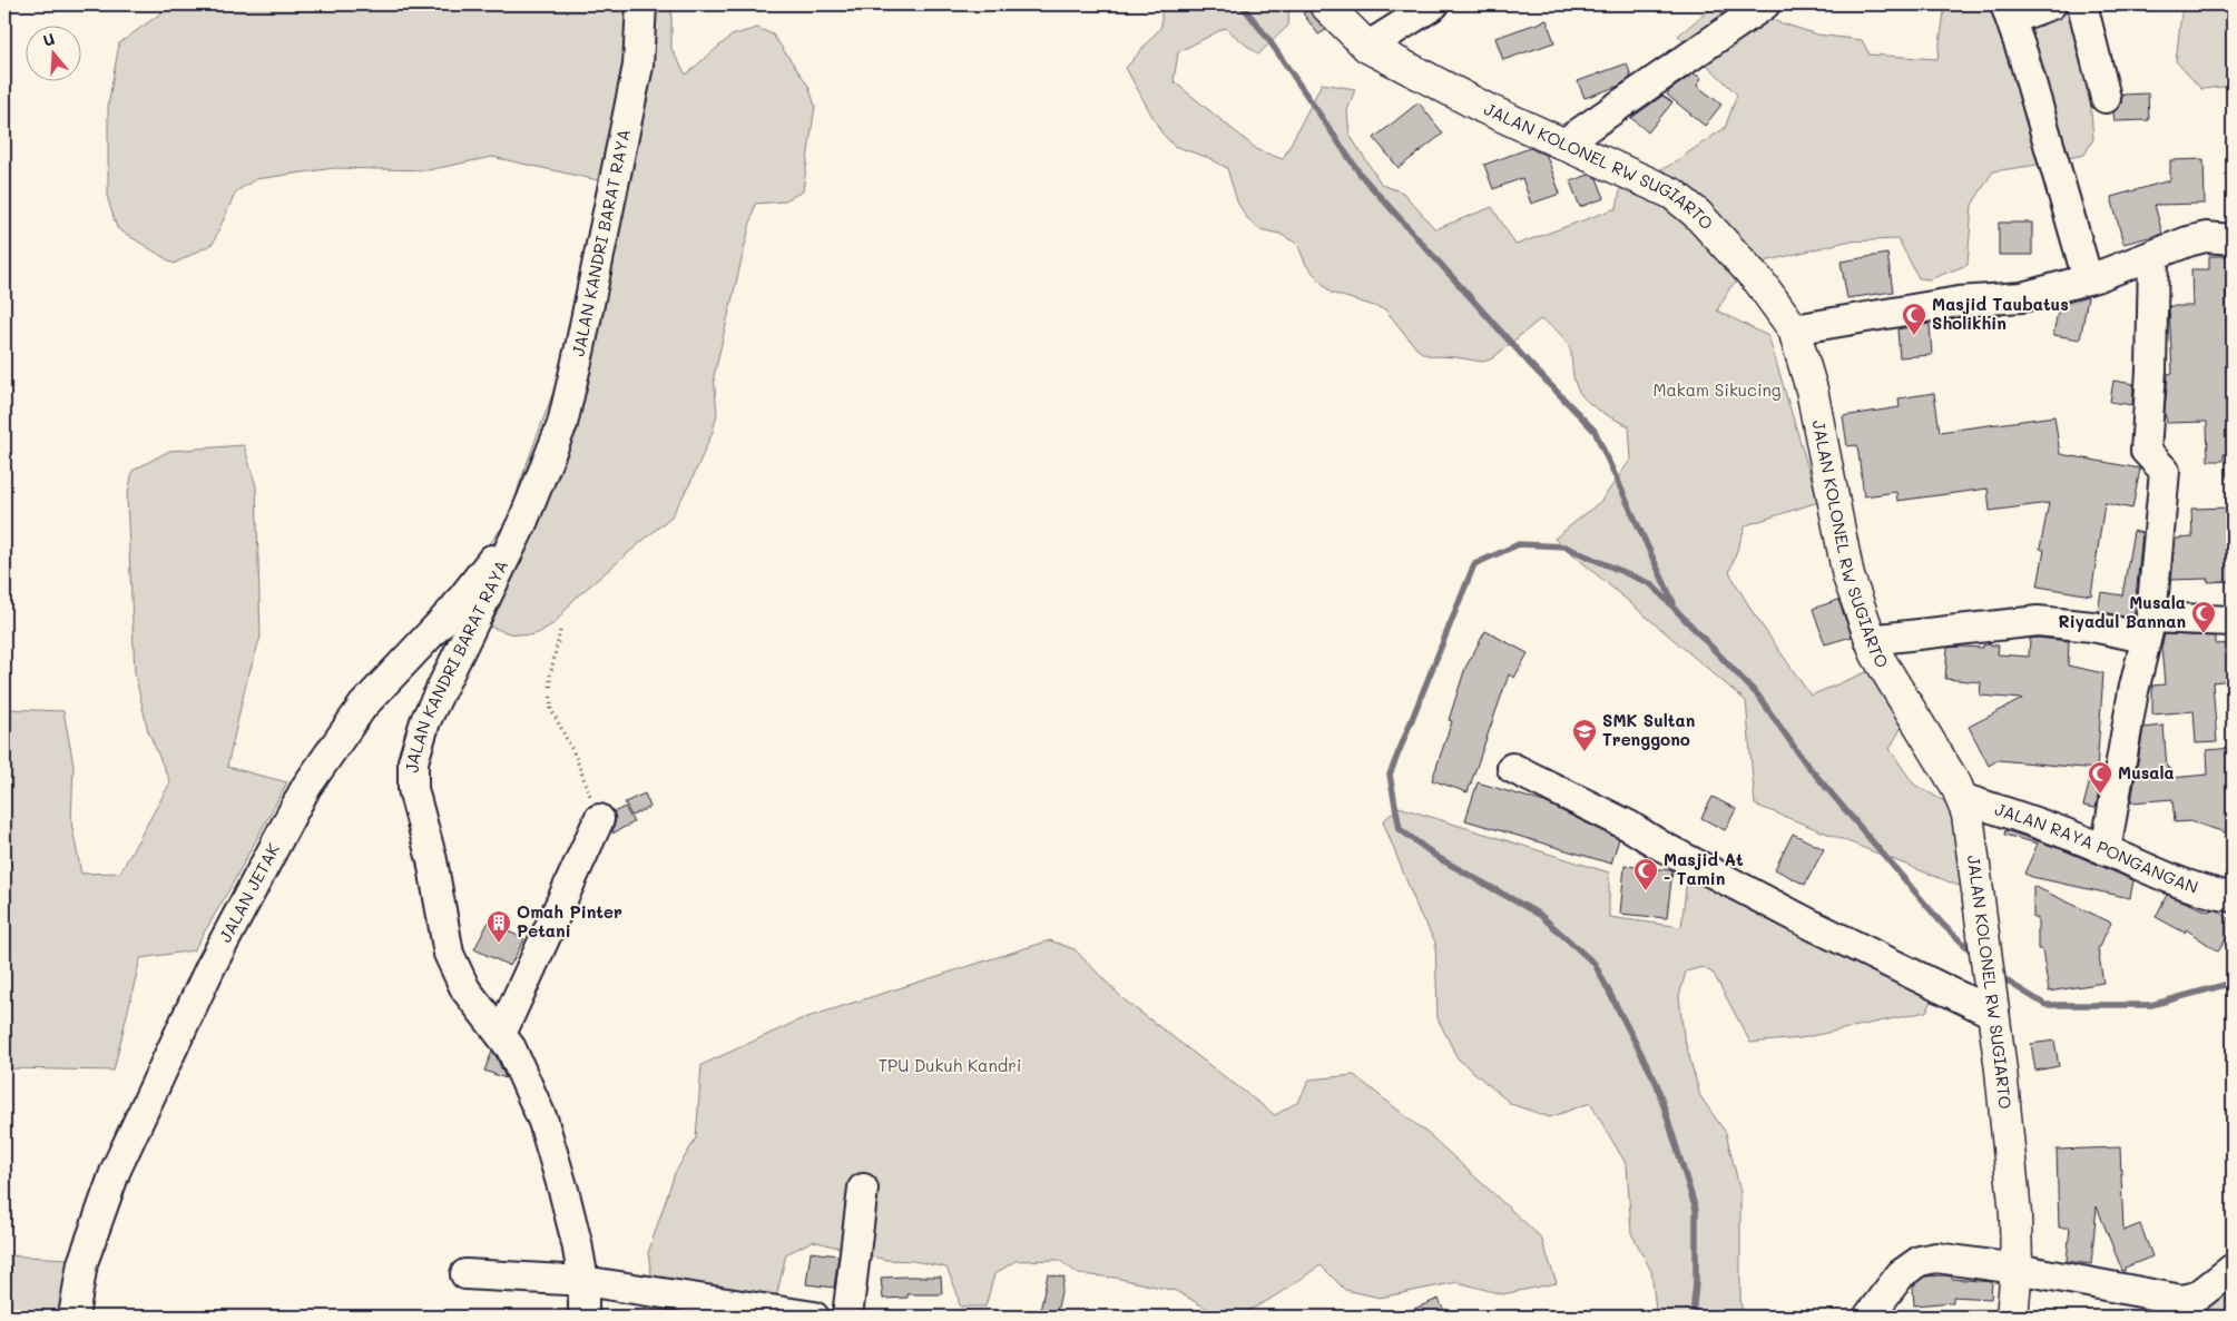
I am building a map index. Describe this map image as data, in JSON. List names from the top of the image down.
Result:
{
  "streets": {
    "main road": ["JALAN KOLONEL RW SUGIARTO"],
    "street": ["JALAN KANDRI BARAT RAYA", "JALAN RAYA PONGANGAN", "JALAN JETAK"]
  },
  "crossings": [
    ["JALAN KOLONEL RW SUGIARTO", "JALAN RAYA PONGANGAN"],
    ["JALAN KANDRI BARAT RAYA", "JALAN JETAK"]
  ],
  "parks": ["Makam Sikucing", "TPU Dukuh Kandri"],
  "places": {
    "mosque": [
      "Masjid Taubatus Sholikhin",
      "Musala Riyadul Bannan",
      "Musala",
      "Masjid At - Tamin"
    ],
    "school or university": ["SMK Sultan Trenggono"],
    "building": ["Omah Pinter Petani"]
  },
  "north": "top"
}
